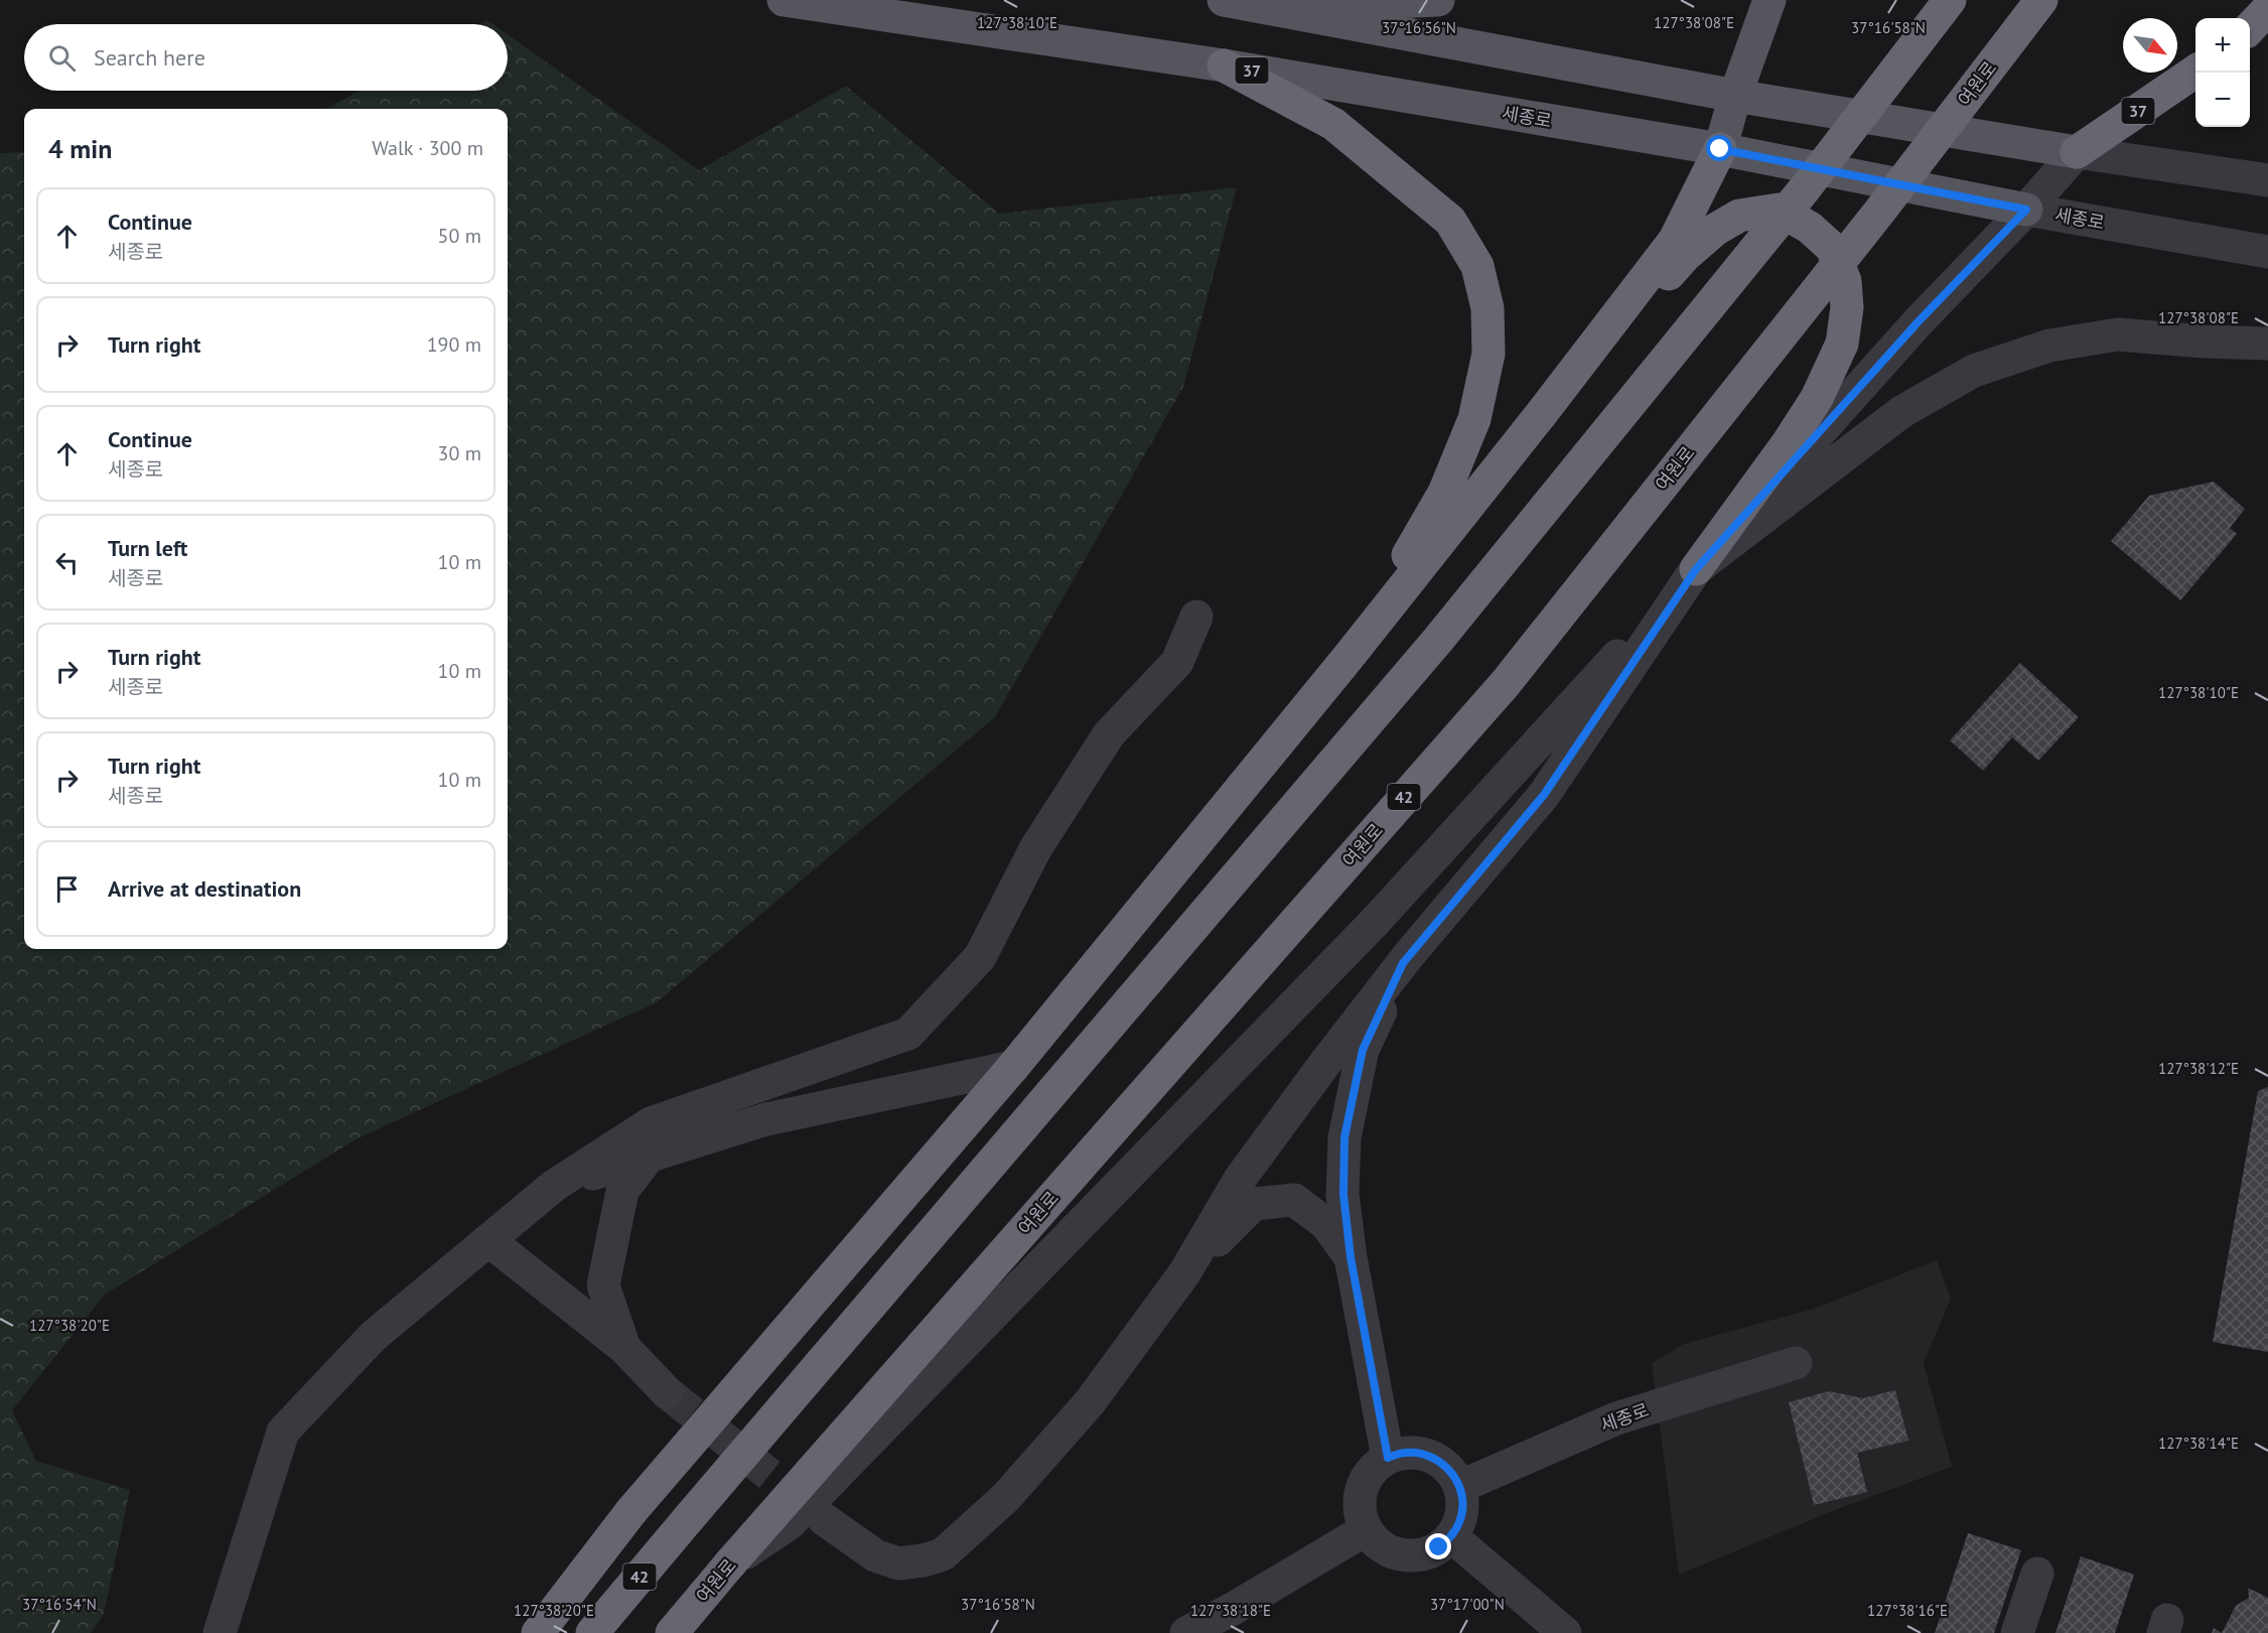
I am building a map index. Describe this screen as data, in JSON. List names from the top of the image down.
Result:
{
  "streets": {
    "highway": ["37", "여원로", "42"],
    "main road": ["세종로"]
  },
  "crossings": [
    ["37", "세종로"]
  ],
  "north": "bottom right",
  "page": {
    "map_buttons": ["+", "−"],
    "search": "Search here",
    "heading": ["4 min", "Walk · 300 m"],
    "list": [
      ["Continue", "세종로", "50 m"],
      ["Turn right", "190 m"],
      ["Continue", "세종로", "30 m"],
      ["Turn left", "세종로", "10 m"],
      ["Turn right", "세종로", "10 m"],
      ["Turn right", "세종로", "10 m"],
      "Arrive at destination"
    ]
  },
  "coordinates": [
    "127°38'10\"E",
    "127°38'08\"E",
    "37°16'56\"N",
    "37°16'58\"N",
    "127°38'12\"E",
    "127°38'20\"E",
    "127°38'14\"E",
    "37°16'54\"N",
    "37°17'00\"N",
    "127°38'18\"E",
    "127°38'16\"E"
  ]
}
